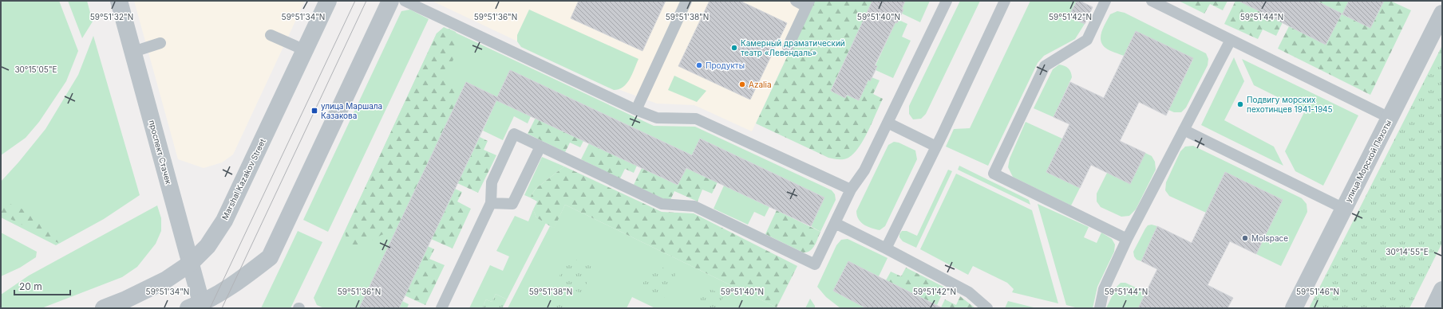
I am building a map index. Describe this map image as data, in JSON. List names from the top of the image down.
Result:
{
  "streets": {
    "street": ["проспект Стачек", "улица Морской Пехоты", "Marshal Kazakov Street"]
  },
  "crossings": [
    ["проспект Стачек", "Marshal Kazakov Street"]
  ],
  "places": {
    "other": [
      "Камерный драматический театр «Левендаль»",
      "Продукты",
      "Azalia",
      "Подвигу морских пехотинцев 1941-1945",
      "Molspace"
    ],
    "transit": ["улица Маршала Казакова"]
  },
  "scale_bar": "20 m",
  "coordinates": [
    "59°51'32\"N",
    "59°51'34\"N",
    "59°51'36\"N",
    "59°51'38\"N",
    "59°51'40\"N",
    "59°51'42\"N",
    "59°51'44\"N",
    "30°15'05\"E",
    "30°14'55\"E",
    "59°51'46\"N"
  ]
}
